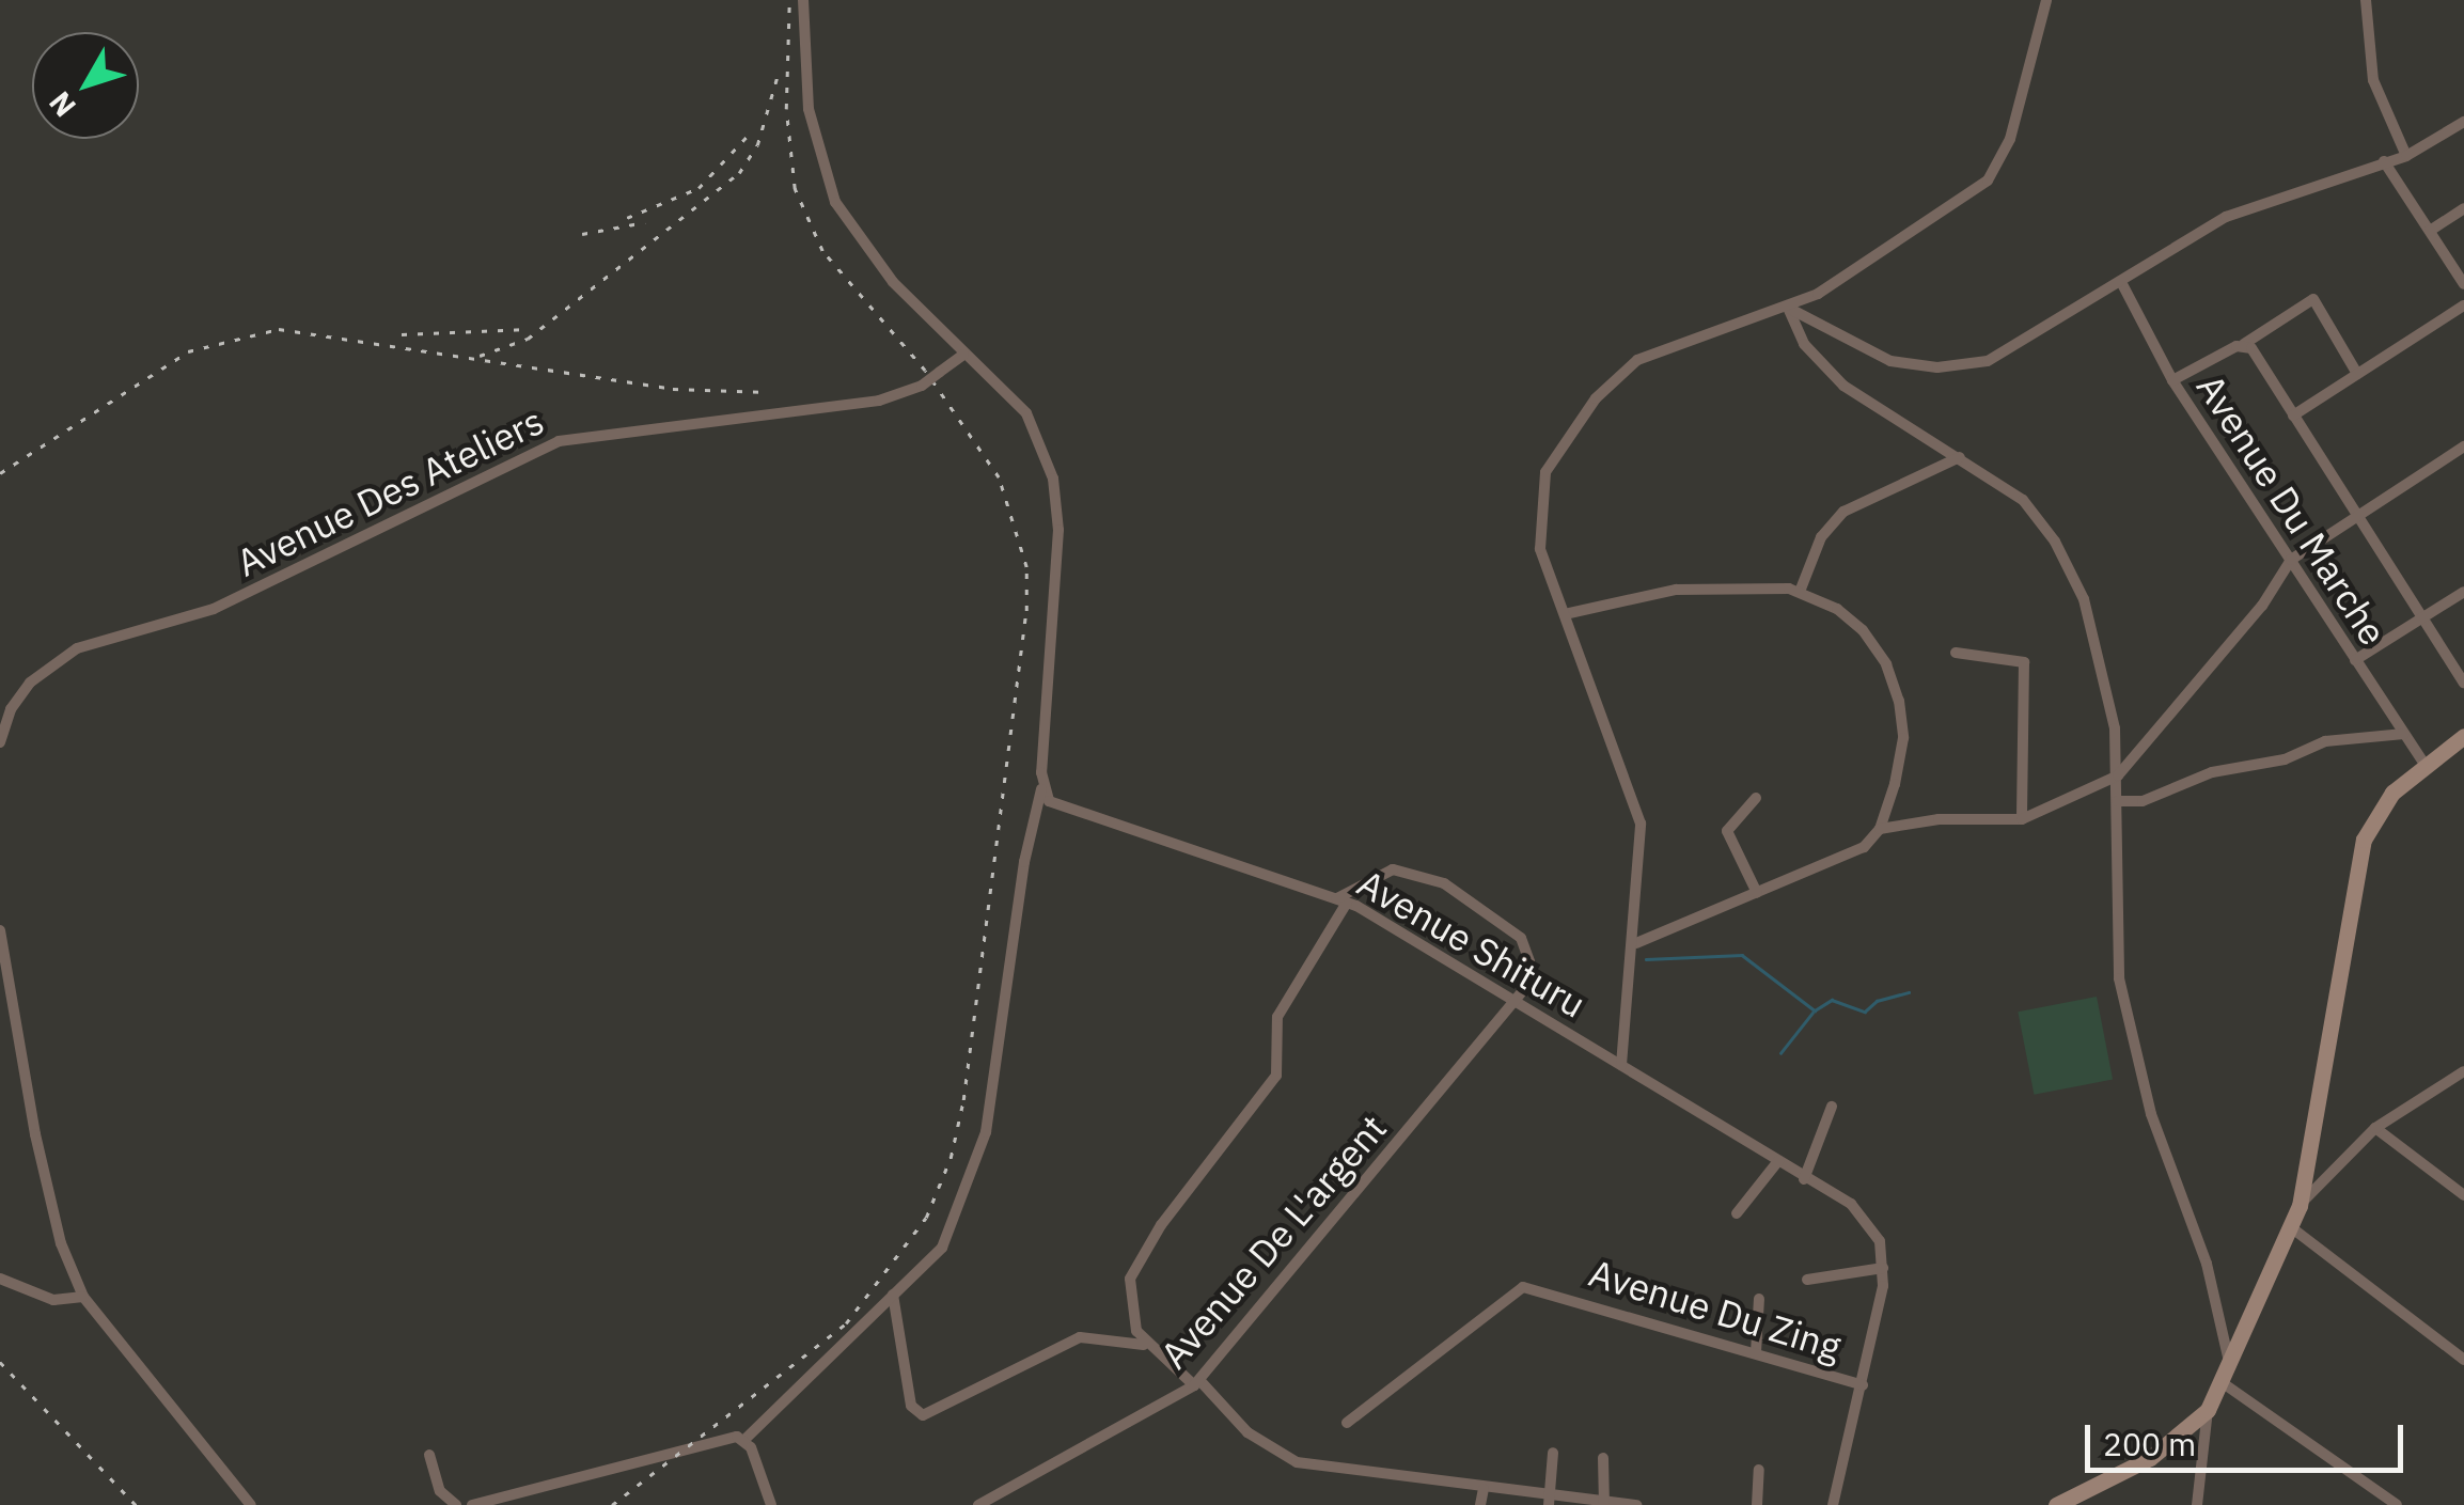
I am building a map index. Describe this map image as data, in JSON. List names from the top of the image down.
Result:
{
  "streets": {
    "street": [
      "Avenue Des Ateliers",
      "Avenue Du Marche",
      "Avenue Shituru",
      "Avenue De L'argent",
      "Avenue Du Zing"
    ]
  },
  "crossings": [
    ["Avenue Shituru", "Avenue De L'argent"],
    ["Avenue Shituru", "Avenue Du Zing"]
  ],
  "scale_bar": "200 m",
  "north": "bottom left"
}
